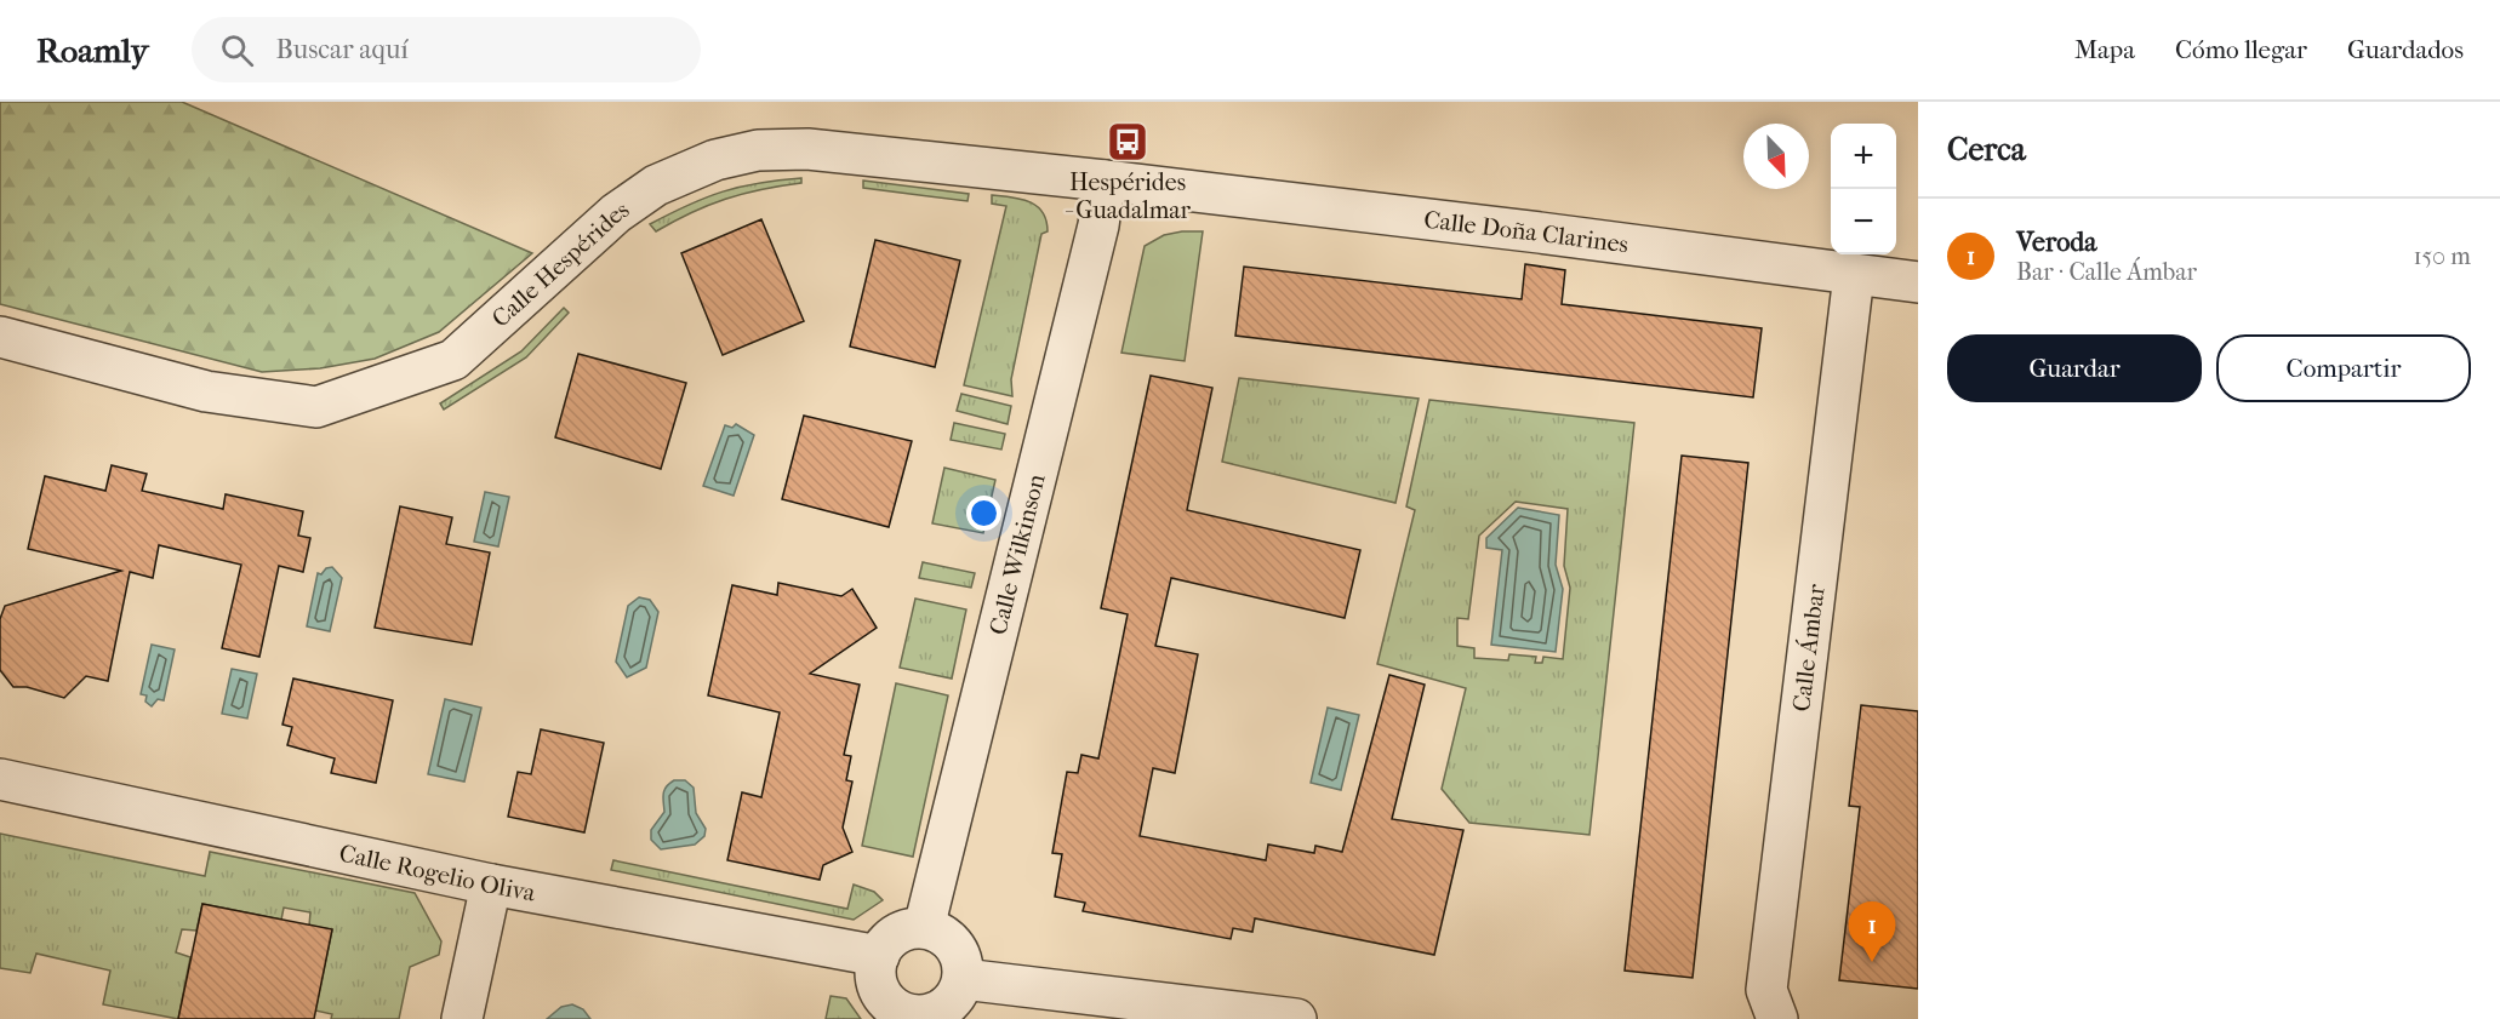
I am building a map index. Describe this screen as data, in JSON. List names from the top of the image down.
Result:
{
  "streets": {
    "street": [
      "Calle Doña Clarines",
      "Calle Hespérides",
      "Calle Wilkinson",
      "Calle Ámbar",
      "Calle Rogelio Oliva"
    ]
  },
  "crossings": [
    ["Calle Doña Clarines", "Calle Hespérides"],
    ["Calle Doña Clarines", "Calle Wilkinson"],
    ["Calle Doña Clarines", "Calle Ámbar"],
    ["Calle Hespérides", "Calle Wilkinson"],
    ["Calle Wilkinson", "Calle Rogelio Oliva"]
  ],
  "places": {
    "bus stop": ["Hespérides - Guadalmar"]
  },
  "north": "bottom right",
  "page": {
    "header": "Roamly",
    "search": "Buscar aquí",
    "nav": ["Mapa", "Cómo llegar", "Guardados"],
    "heading": "Cerca",
    "map_buttons": ["+", "−"],
    "list": [
      {
        "mark": "1",
        "name": "Veroda",
        "note": "Bar · Calle Ámbar",
        "value": "150 m"
      }
    ],
    "buttons": ["Guardar", "Compartir"],
    "pins": "1"
  }
}
